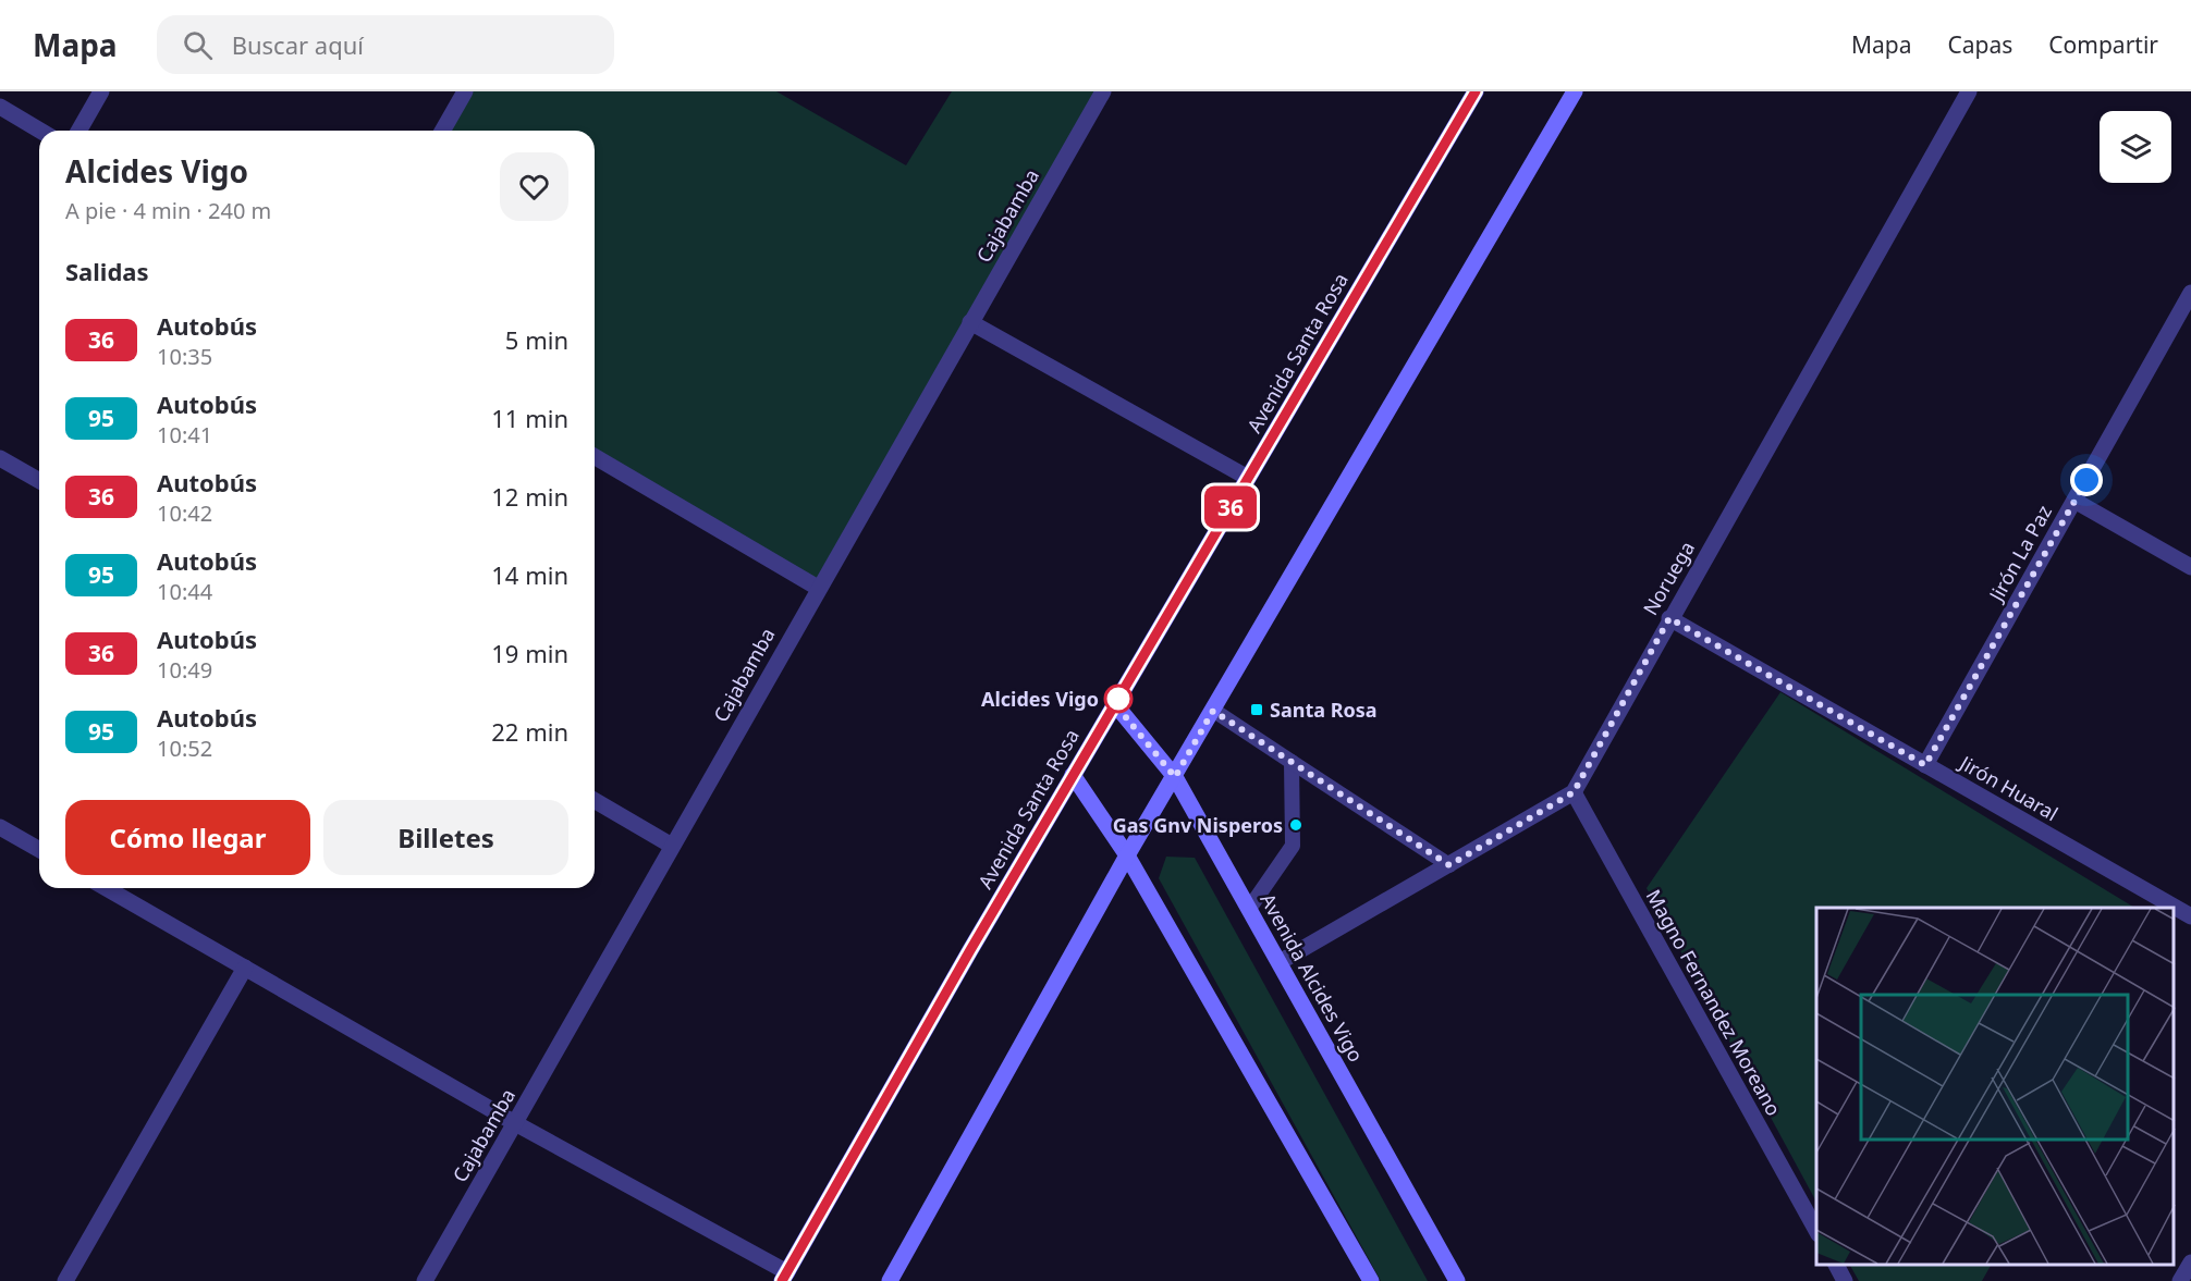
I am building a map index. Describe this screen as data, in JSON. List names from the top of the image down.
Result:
{
  "streets": {
    "main road": ["Avenida Santa Rosa", "Avenida Alcides Vigo"],
    "street": [
      "Cajabamba",
      "Jirón La Paz",
      "Noruega",
      "Jirón Huaral",
      "Magno Fernandez Moreano"
    ]
  },
  "crossings": [
    ["Avenida Santa Rosa", "Avenida Alcides Vigo"],
    ["Jirón La Paz", "Jirón Huaral"],
    ["Noruega", "Jirón Huaral"],
    ["Noruega", "Magno Fernandez Moreano"]
  ],
  "places": {
    "other": ["Alcides Vigo", "Gas Gnv Nisperos"],
    "transit": ["Santa Rosa"]
  },
  "lines": ["bus line 36"],
  "page": {
    "header": "Mapa",
    "search": "Buscar aquí",
    "nav": ["Mapa", "Capas", "Compartir"],
    "on_map": "36",
    "heading": [
      ["Alcides Vigo", "A pie · 4 min · 240 m"],
      "Salidas"
    ],
    "list": [
      {
        "mark": "36",
        "name": "Autobús",
        "note": "10:35",
        "value": "5 min"
      },
      {
        "mark": "95",
        "name": "Autobús",
        "note": "10:41",
        "value": "11 min"
      },
      {
        "mark": "36",
        "name": "Autobús",
        "note": "10:42",
        "value": "12 min"
      },
      {
        "mark": "95",
        "name": "Autobús",
        "note": "10:44",
        "value": "14 min"
      },
      {
        "mark": "36",
        "name": "Autobús",
        "note": "10:49",
        "value": "19 min"
      },
      {
        "mark": "95",
        "name": "Autobús",
        "note": "10:52",
        "value": "22 min"
      }
    ],
    "buttons": ["Cómo llegar", "Billetes"]
  }
}
